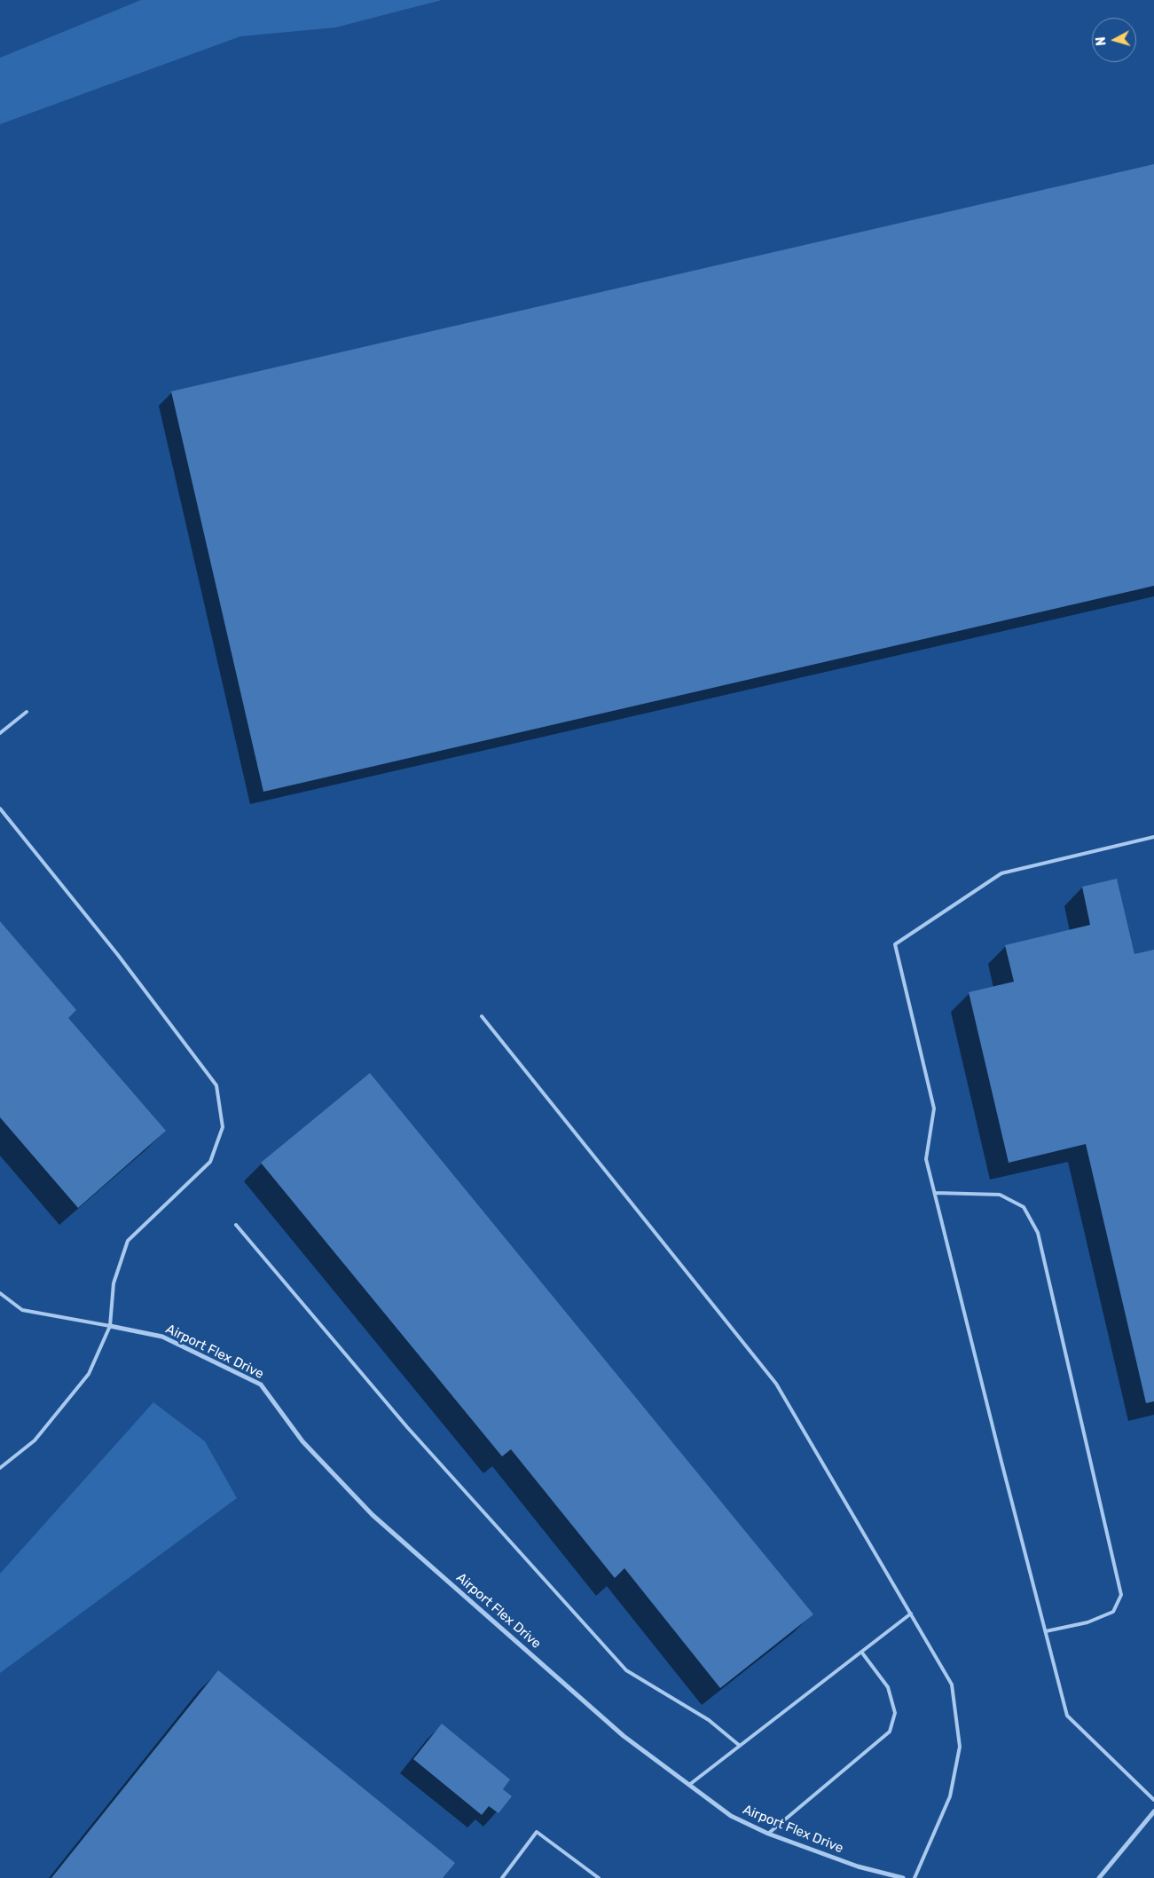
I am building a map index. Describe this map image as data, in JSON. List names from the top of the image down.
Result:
{
  "streets": {
    "street": ["Airport Flex Drive"]
  },
  "north": "left"
}
